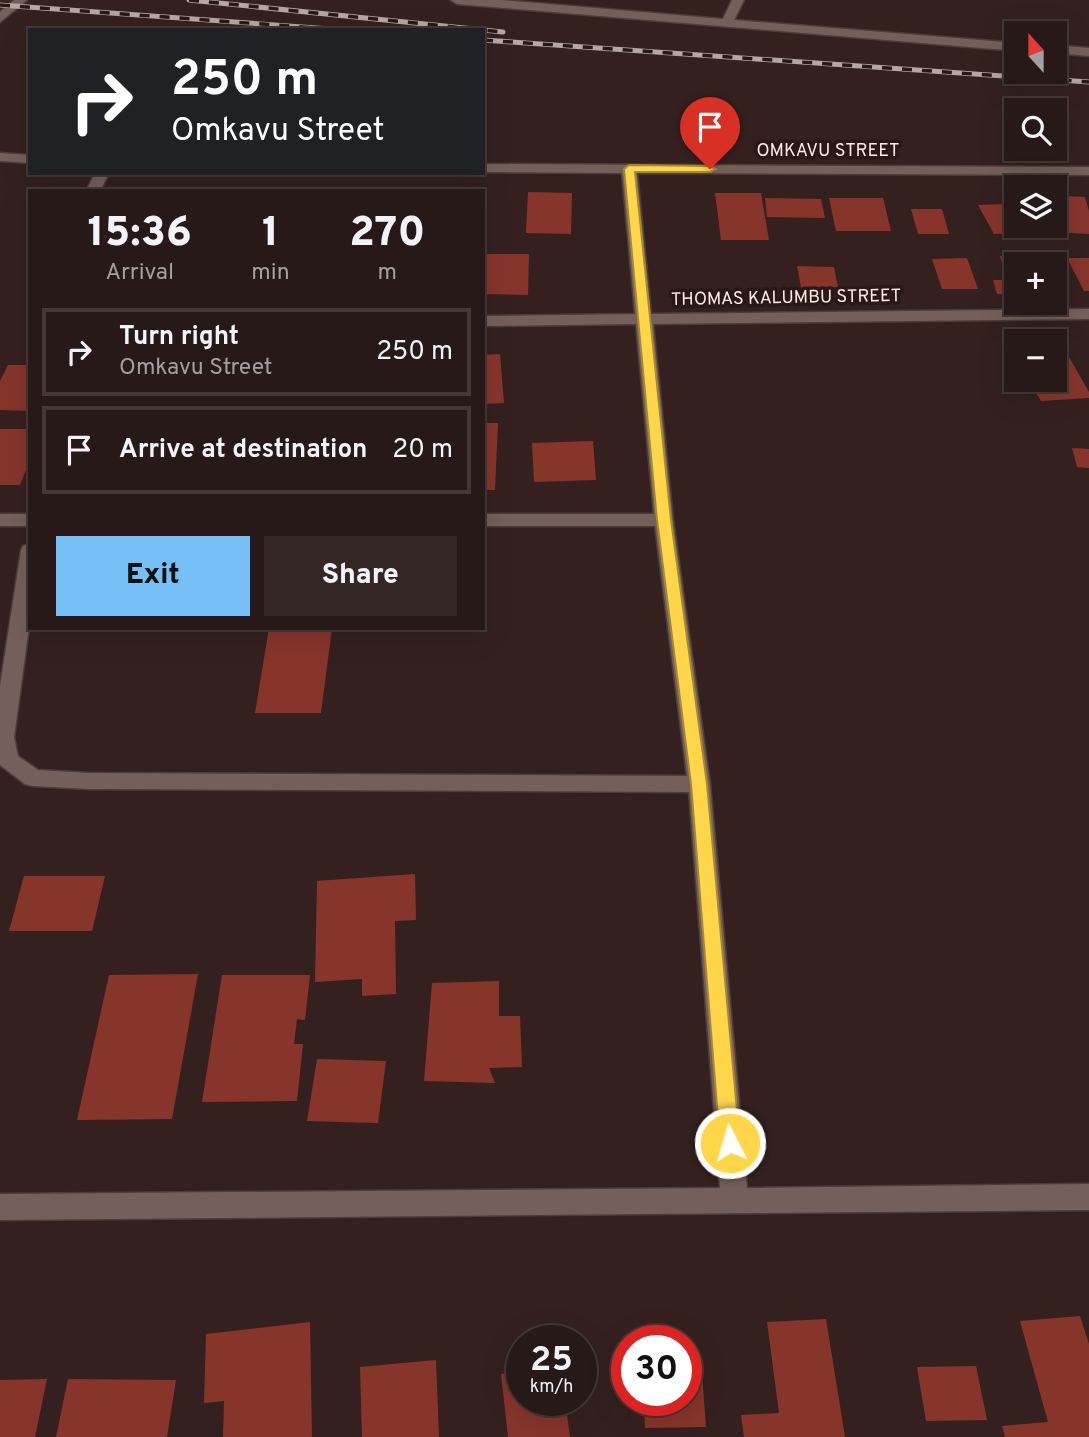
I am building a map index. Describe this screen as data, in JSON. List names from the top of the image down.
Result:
{
  "streets": {
    "street": ["OMKAVU STREET", "THOMAS KALUMBU STREET"]
  },
  "north": "top",
  "page": {
    "map_buttons": ["+", "−"],
    "turn": ["250 m", "Omkavu Street"],
    "eta": [
      "15:36",
      "Arrival",
      "1",
      "min",
      "270",
      "m"
    ],
    "list": [
      {
        "name": "Turn right",
        "note": "Omkavu Street",
        "value": "250 m"
      },
      {
        "name": "Arrive at destination",
        "value": "20 m"
      }
    ],
    "buttons": ["Exit", "Share"],
    "speed": "25 km/h",
    "limit": "30"
  }
}
